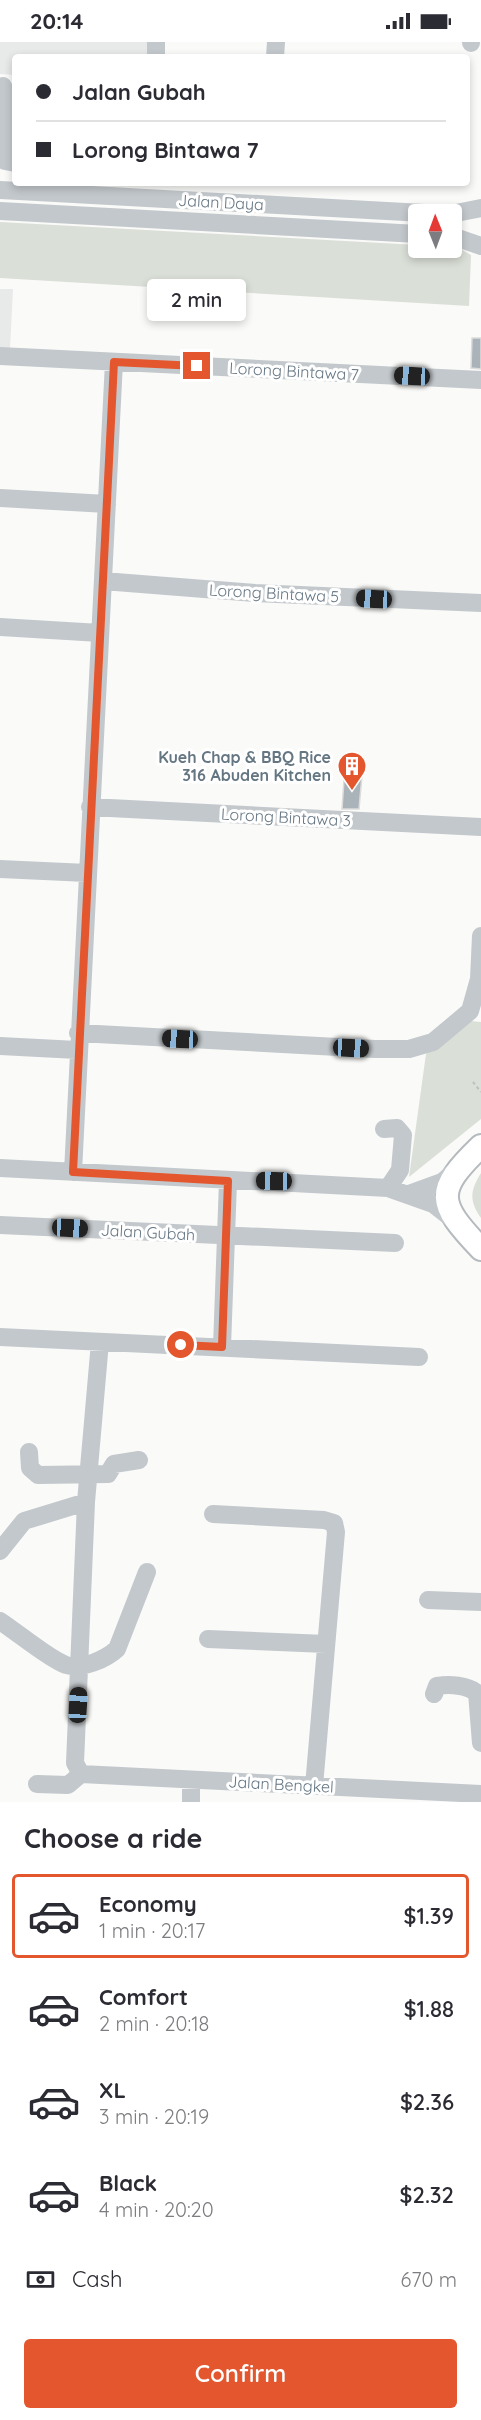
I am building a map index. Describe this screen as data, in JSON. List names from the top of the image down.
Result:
{
  "streets": {
    "street": [
      "Jalan Daya",
      "Lorong Bintawa 7",
      "Lorong Bintawa 5",
      "Lorong Bintawa 3",
      "Jalan Gubah",
      "Jalan Bengkel"
    ]
  },
  "places": {
    "building": ["Kueh Chap & BBQ Rice 316 Abuden Kitchen"]
  },
  "north": "top",
  "page": {
    "status": "20:14",
    "banner": ["Jalan Gubah", "Lorong Bintawa 7"],
    "bubble": "2 min",
    "heading": "Choose a ride",
    "list": [
      {
        "name": "Economy",
        "note": "1 min · 20:17",
        "value": "$1.39"
      },
      {
        "name": "Comfort",
        "note": "2 min · 20:18",
        "value": "$1.88"
      },
      {
        "name": "XL",
        "note": "3 min · 20:19",
        "value": "$2.36"
      },
      {
        "name": "Black",
        "note": "4 min · 20:20",
        "value": "$2.32"
      }
    ],
    "pay": ["Cash", "670 m"],
    "buttons": "Confirm"
  }
}
